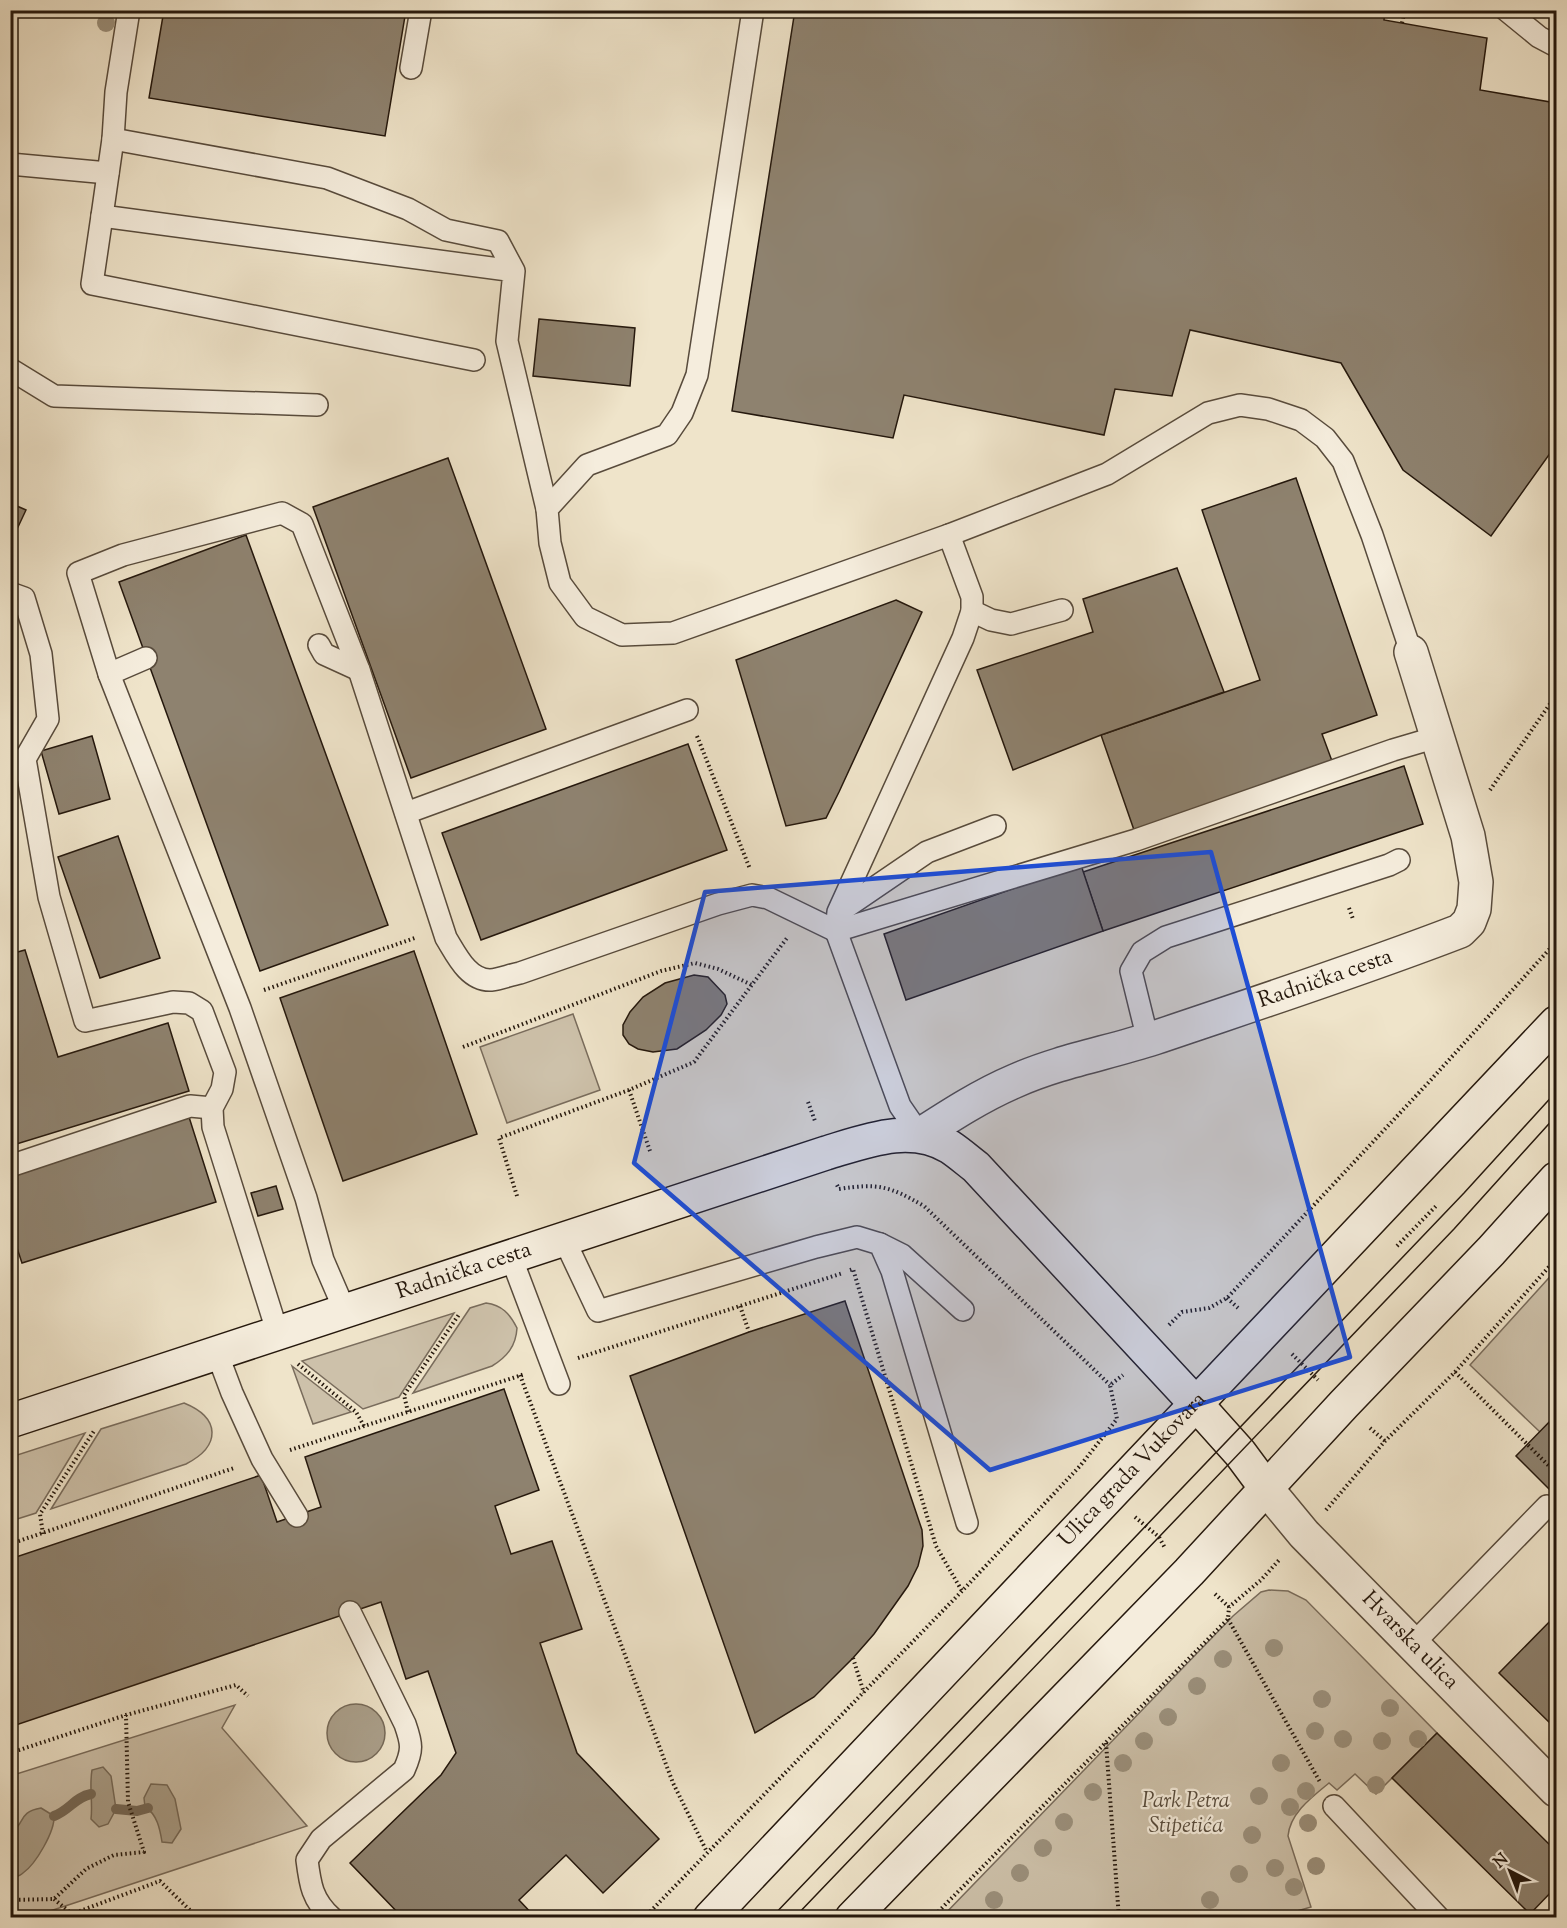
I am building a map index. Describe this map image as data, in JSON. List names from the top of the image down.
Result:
{
  "streets": {
    "street": ["Radnička cesta", "Ulica grada Vukovara", "Hvarska ulica"]
  },
  "crossings": [
    ["Radnička cesta", "Ulica grada Vukovara"],
    ["Radnička cesta", "Hvarska ulica"]
  ],
  "parks": ["Park Petra Stipetića"],
  "north": "top left"
}
